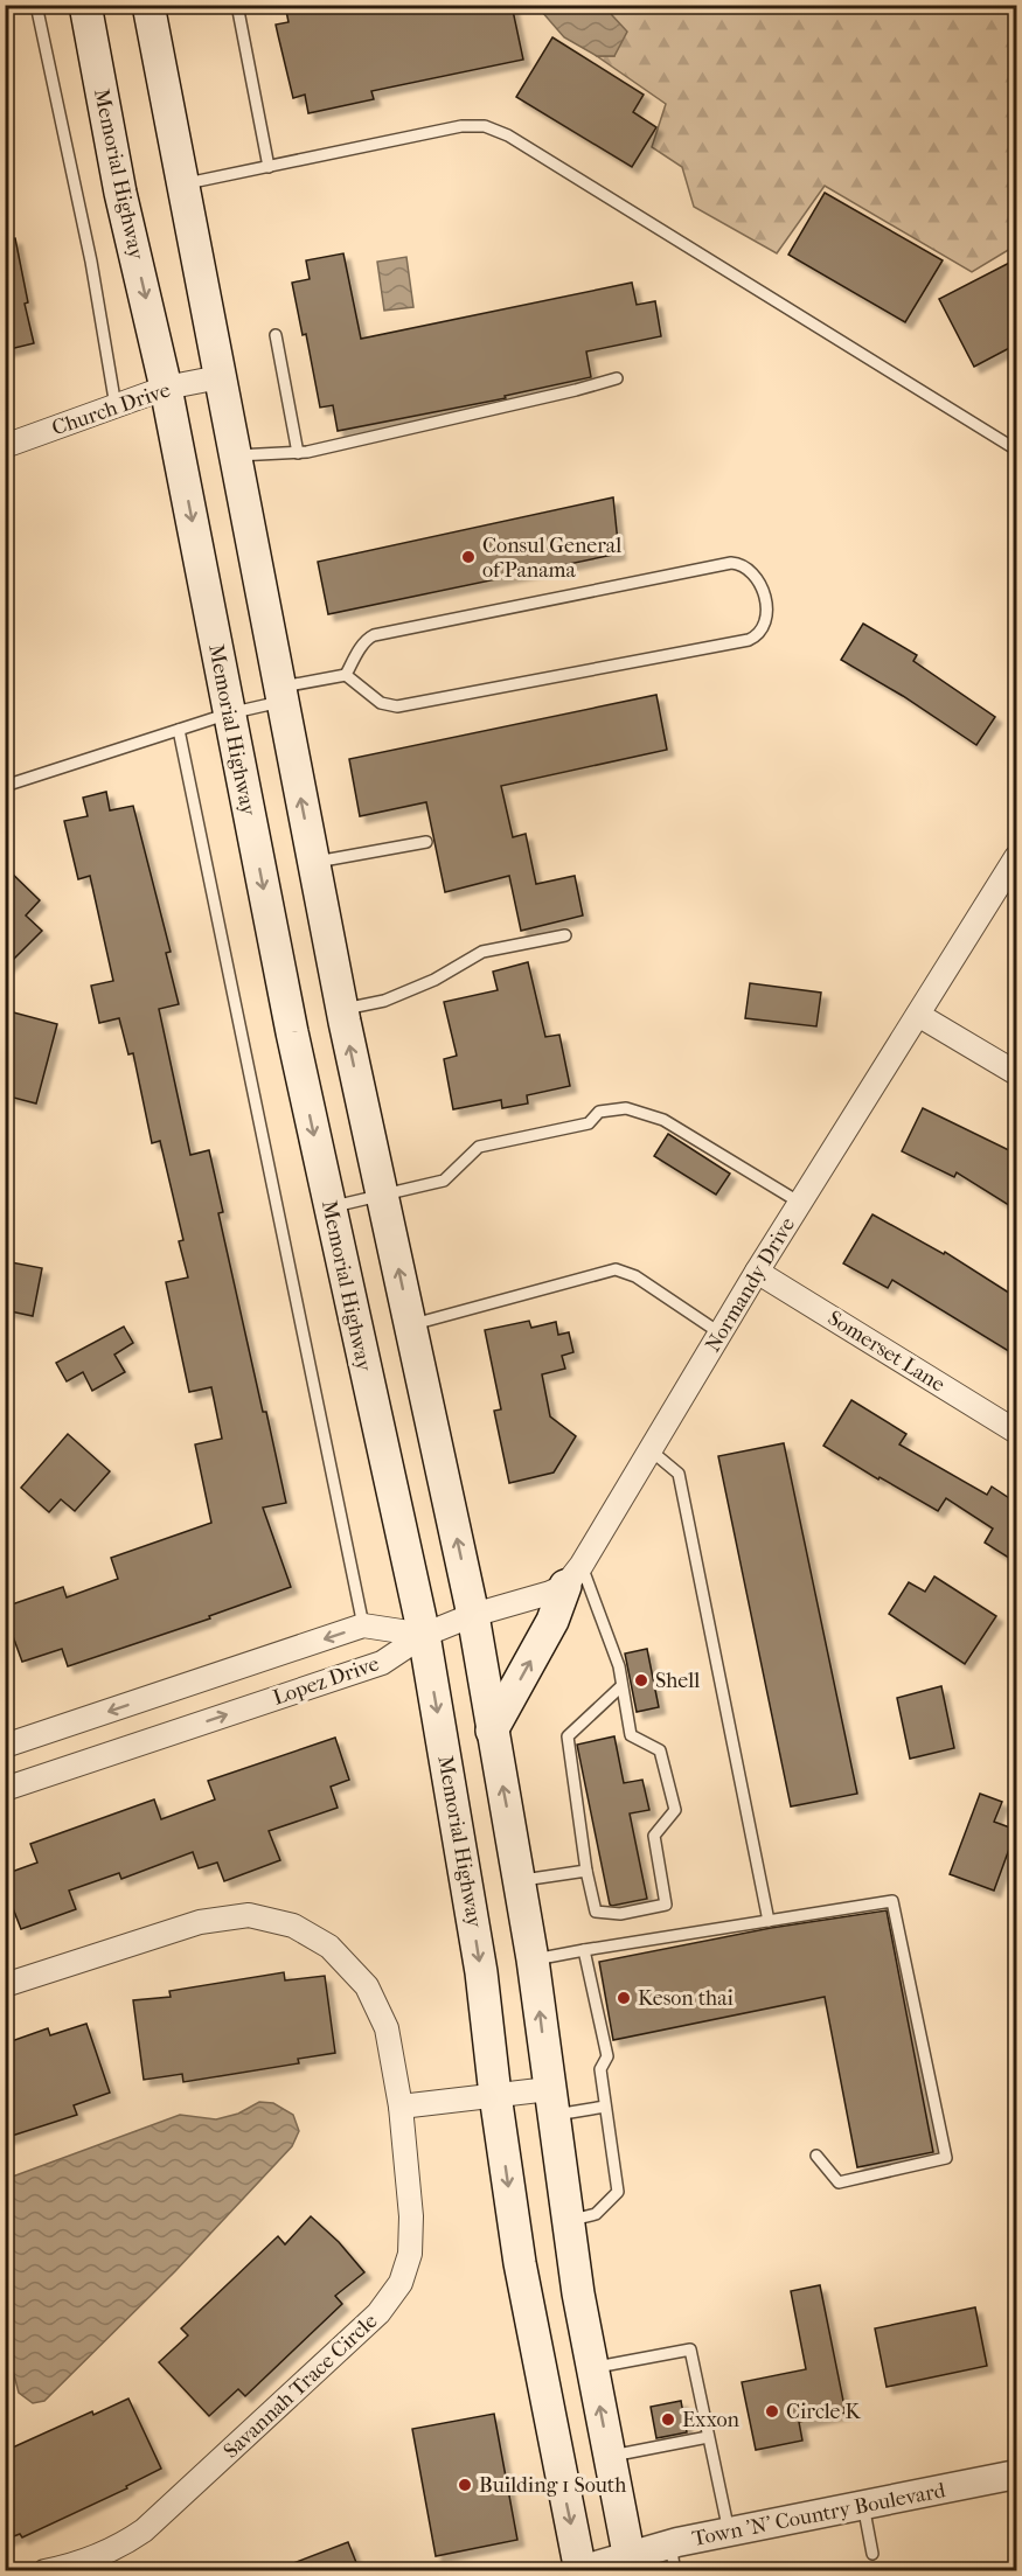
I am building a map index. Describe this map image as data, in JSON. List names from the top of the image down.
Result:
{
  "streets": {
    "main road": ["Memorial Highway"],
    "street": [
      "Church Drive",
      "Normandy Drive",
      "Somerset Lane",
      "Lopez Drive",
      "Savannah Trace Circle",
      "Town 'N' Country Boulevard"
    ]
  },
  "crossings": [
    ["Memorial Highway", "Church Drive"],
    ["Memorial Highway", "Lopez Drive"],
    ["Memorial Highway", "Town 'N' Country Boulevard"],
    ["Normandy Drive", "Somerset Lane"]
  ],
  "places": [
    "Consul General of Panama",
    "Shell",
    "Keson thai",
    "Circle K",
    "Exxon",
    "Building 1 South"
  ]
}
